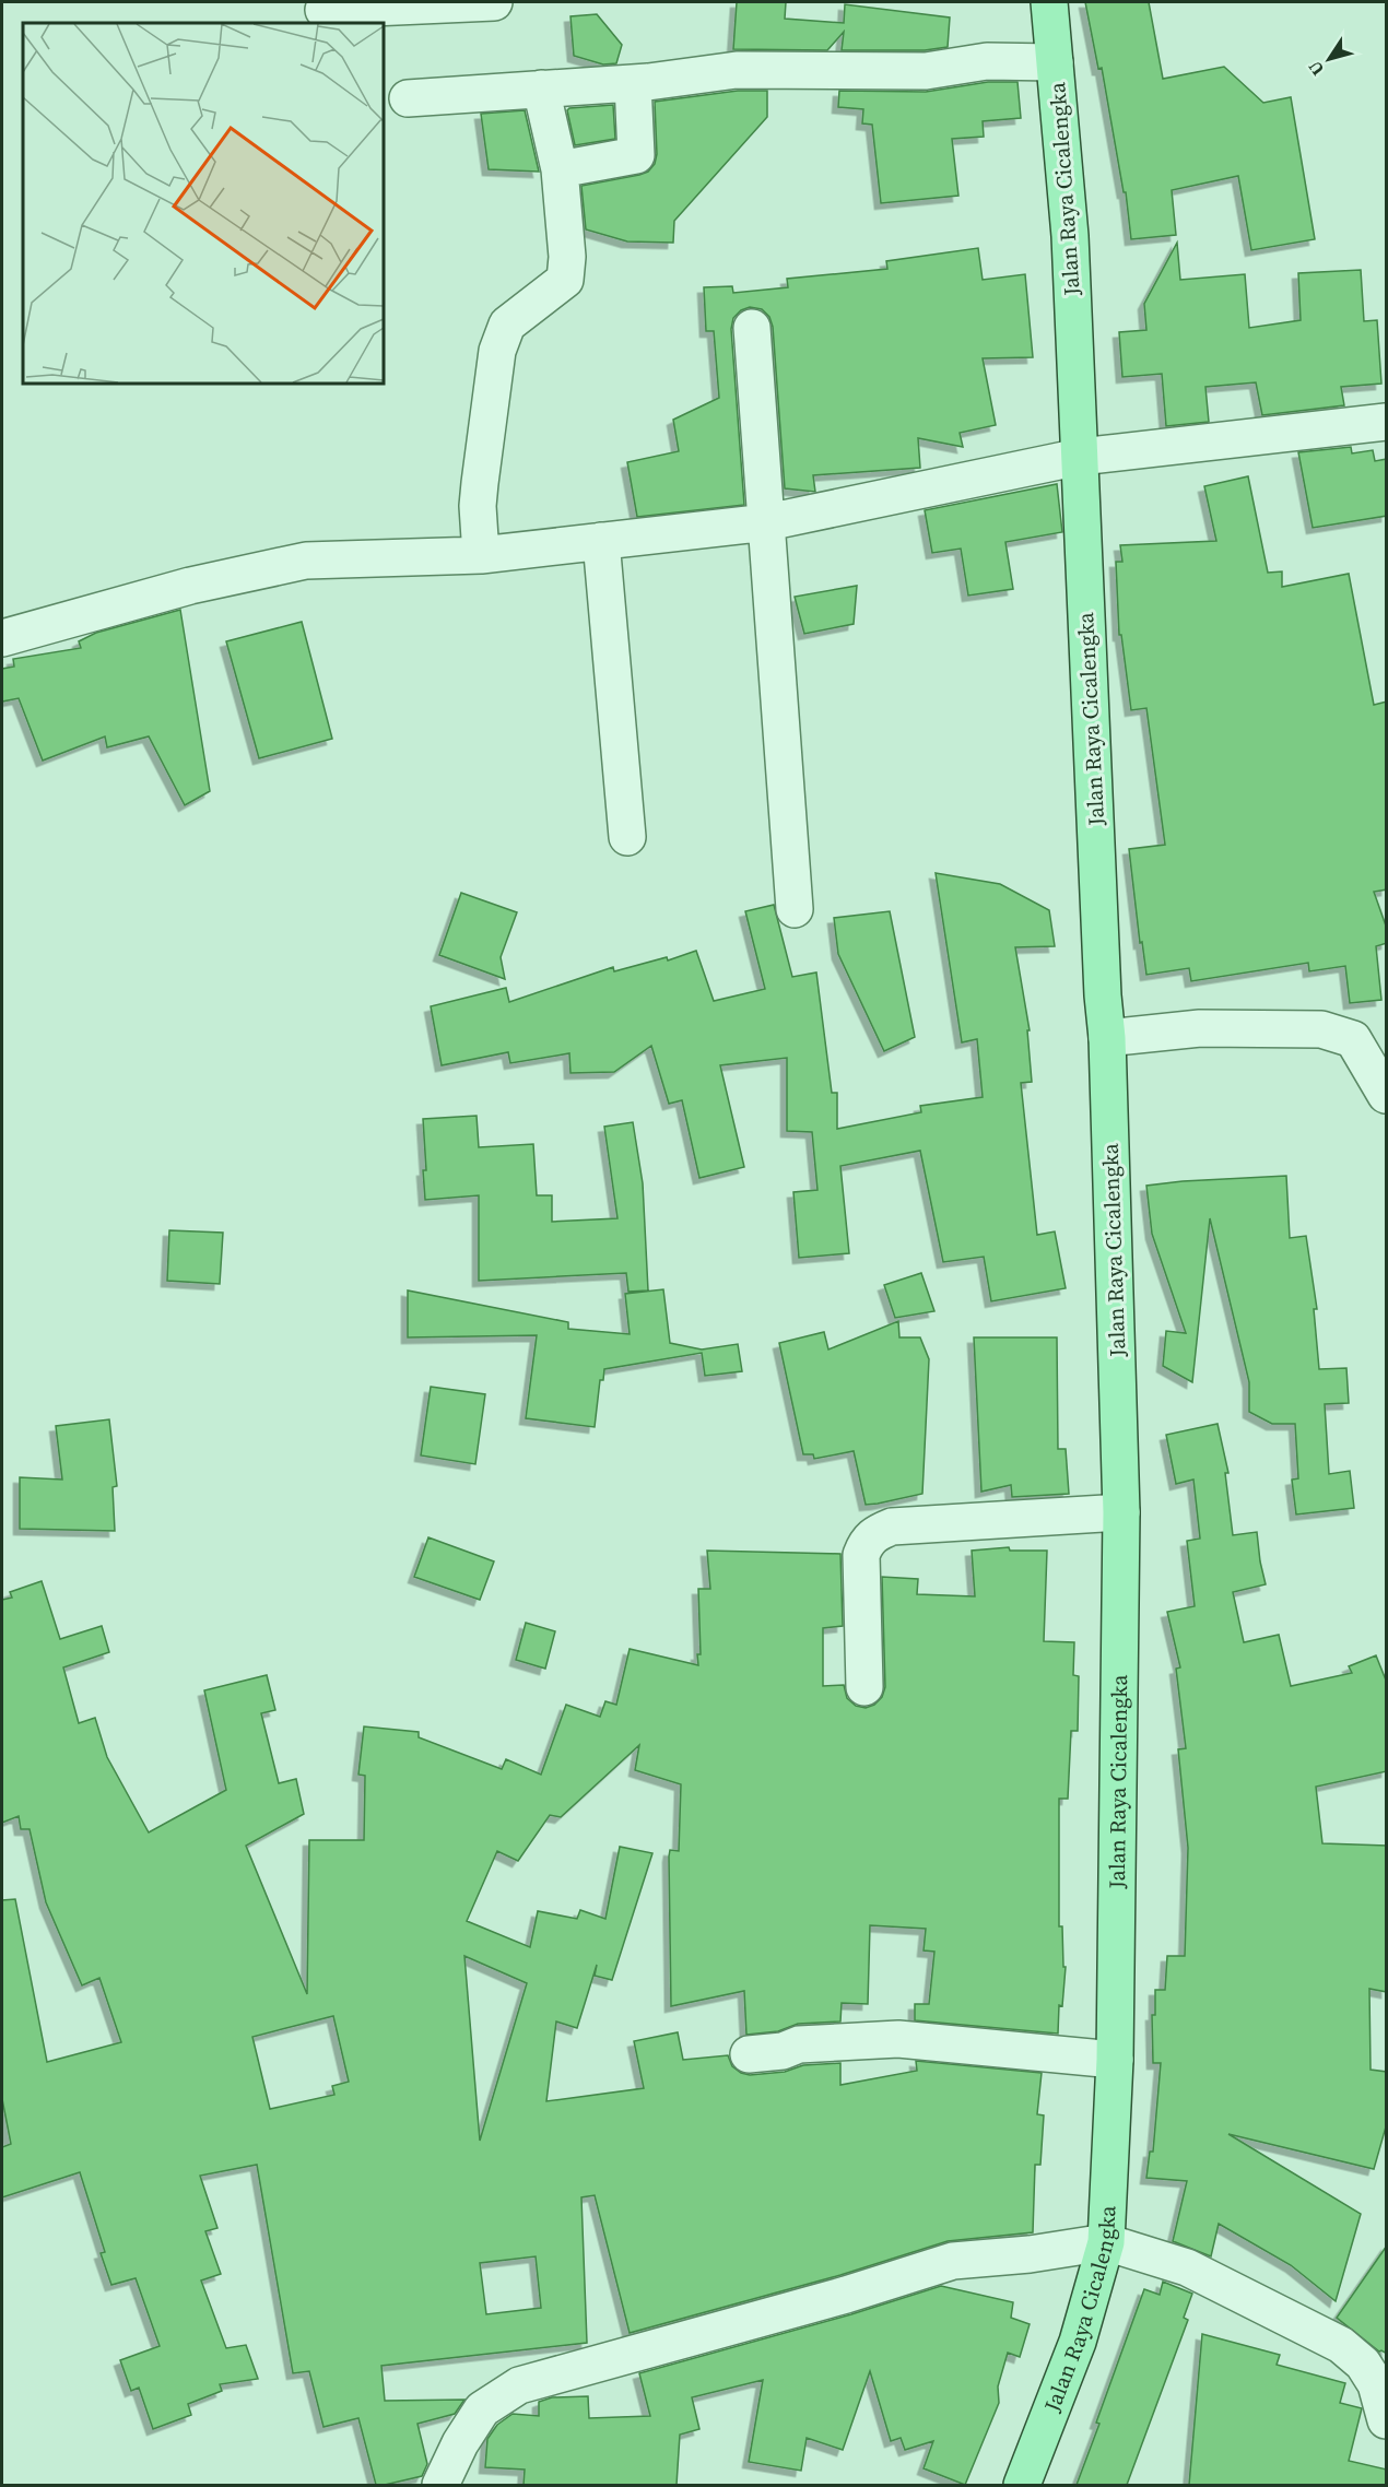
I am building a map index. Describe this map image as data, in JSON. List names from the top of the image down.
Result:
{
  "streets": {
    "main road": ["Jalan Raya Cicalengka"]
  },
  "north": "bottom left"
}
